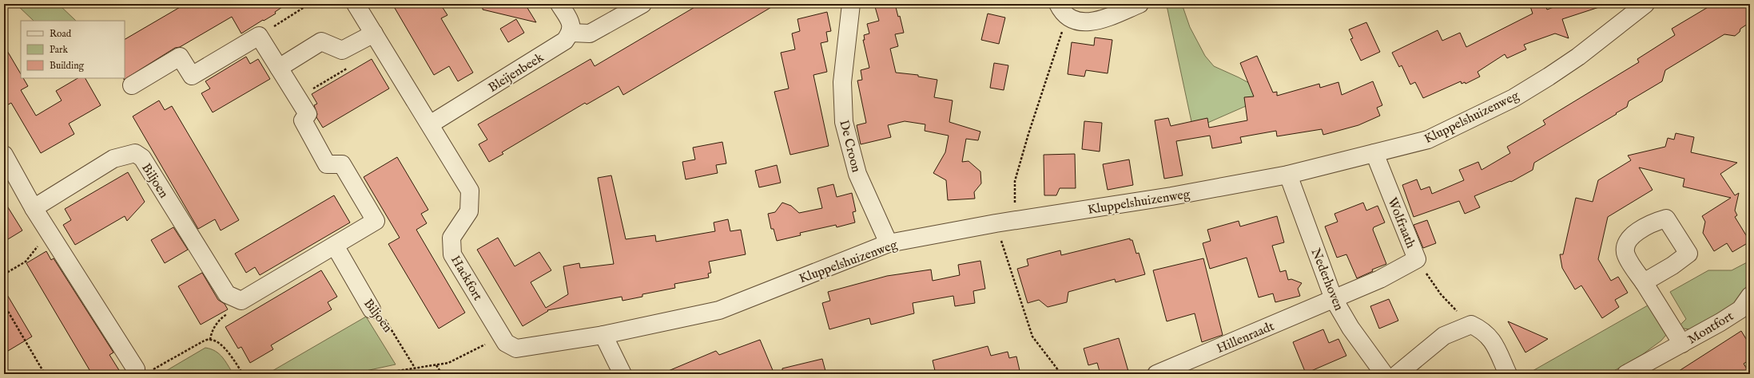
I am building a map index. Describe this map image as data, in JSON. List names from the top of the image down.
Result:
{
  "streets": {
    "street": [
      "Bleijenbeek",
      "Kluppelshuizenweg",
      "De Croon",
      "Biljoen",
      "Wolfraath",
      "Hackfort",
      "Nederhoven",
      "Montfort",
      "Hillenraadt"
    ]
  },
  "crossings": [
    ["Bleijenbeek", "Hackfort"],
    ["Kluppelshuizenweg", "De Croon"],
    ["Kluppelshuizenweg", "Wolfraath"],
    ["Kluppelshuizenweg", "Hackfort"],
    ["Kluppelshuizenweg", "Nederhoven"],
    ["Wolfraath", "Nederhoven"],
    ["Wolfraath", "Hillenraadt"],
    ["Nederhoven", "Hillenraadt"]
  ],
  "legend": ["Road", "Park", "Building"]
}
